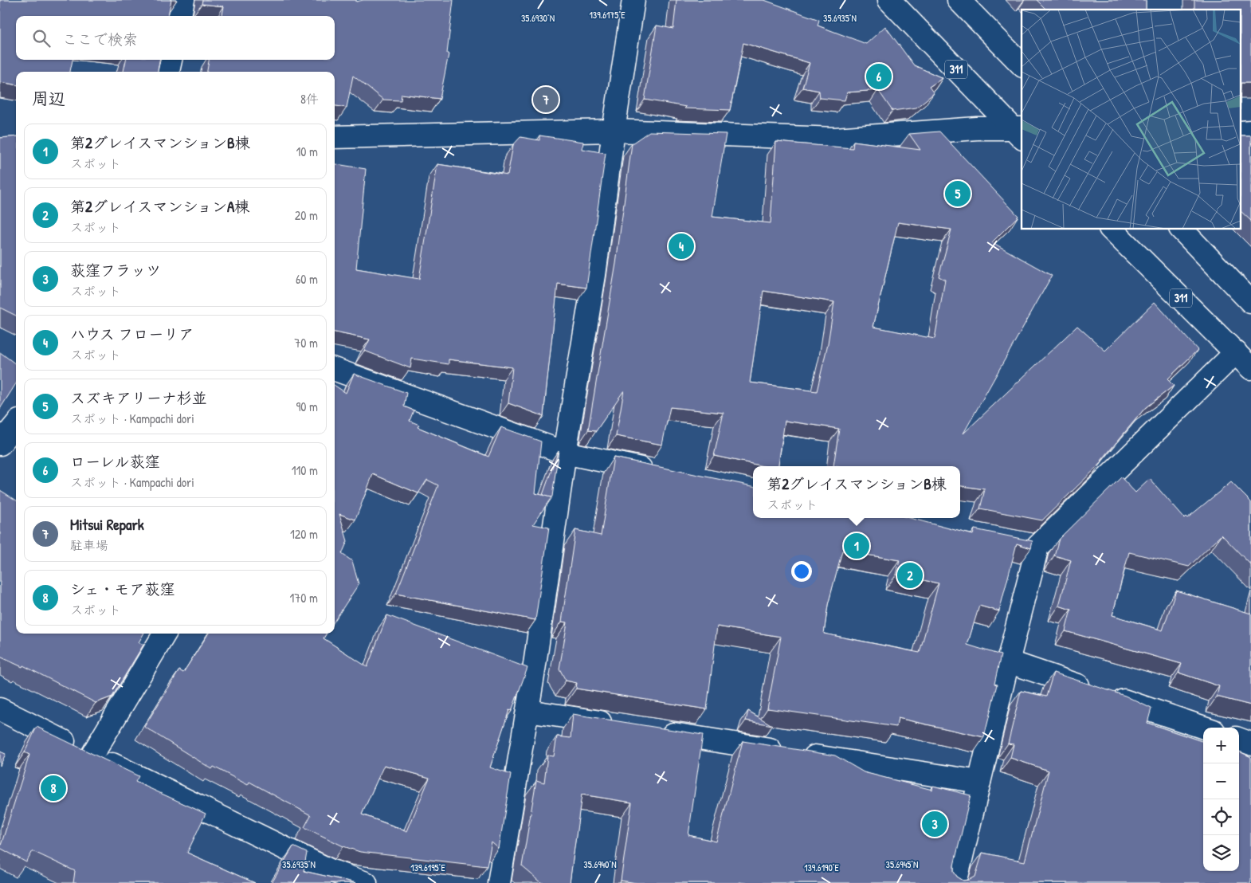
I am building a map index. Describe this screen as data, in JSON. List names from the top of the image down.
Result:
{
  "streets": {
    "street": ["311"]
  },
  "page": {
    "search": "ここで検索",
    "pins": [
      "6",
      "7",
      "5",
      "4",
      "1",
      "2",
      "8",
      "3"
    ],
    "heading": ["周辺", "8件"],
    "list": [
      {
        "mark": "1",
        "name": "第2グレイスマンションB棟",
        "note": "スポット",
        "value": "10 m"
      },
      {
        "mark": "2",
        "name": "第2グレイスマンションA棟",
        "note": "スポット",
        "value": "20 m"
      },
      {
        "mark": "3",
        "name": "荻窪フラッツ",
        "note": "スポット",
        "value": "60 m"
      },
      {
        "mark": "4",
        "name": "ハウス フローリア",
        "note": "スポット",
        "value": "70 m"
      },
      {
        "mark": "5",
        "name": "スズキアリーナ杉並",
        "note": "スポット · Kampachi dori",
        "value": "90 m"
      },
      {
        "mark": "6",
        "name": "ローレル荻窪",
        "note": "スポット · Kampachi dori",
        "value": "110 m"
      },
      {
        "mark": "7",
        "name": "Mitsui Repark",
        "note": "駐車場",
        "value": "120 m"
      },
      {
        "mark": "8",
        "name": "シェ・モア荻窪",
        "note": "スポット",
        "value": "170 m"
      }
    ],
    "popup": ["第2グレイスマンションB棟", "スポット"],
    "map_buttons": ["+", "−"]
  },
  "coordinates": [
    "139.6175°E",
    "35.6930°N",
    "35.6935°N",
    "35.6940°N",
    "35.6945°N",
    "139.6195°E",
    "139.6190°E"
  ]
}
